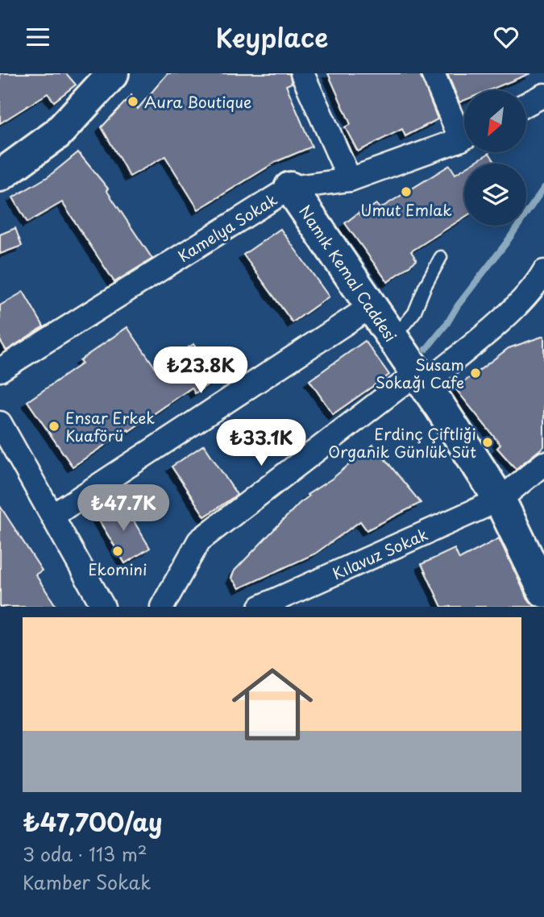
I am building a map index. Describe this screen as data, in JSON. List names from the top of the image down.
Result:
{
  "streets": {
    "street": ["Kamelya Sokak", "Namık Kemal Caddesi", "Kılavuz Sokak"]
  },
  "crossings": [
    ["Kamelya Sokak", "Namık Kemal Caddesi"],
    ["Namık Kemal Caddesi", "Kılavuz Sokak"]
  ],
  "places": [
    "Aura Boutique",
    "Umut Emlak",
    "Susam Sokağı Cafe",
    "Ensar Erkek Kuaförü",
    "Erdinç Çiftliği Organik Günlük Süt",
    "Ekomini"
  ],
  "north": "bottom left",
  "page": {
    "header": "Keyplace",
    "price": ["₺23.8K", "₺33.1K", "₺47.7K"],
    "list": [
      {
        "name": "₺47,700/ay",
        "note": "3 oda · 113 m² · Kamber Sokak"
      }
    ]
  }
}
